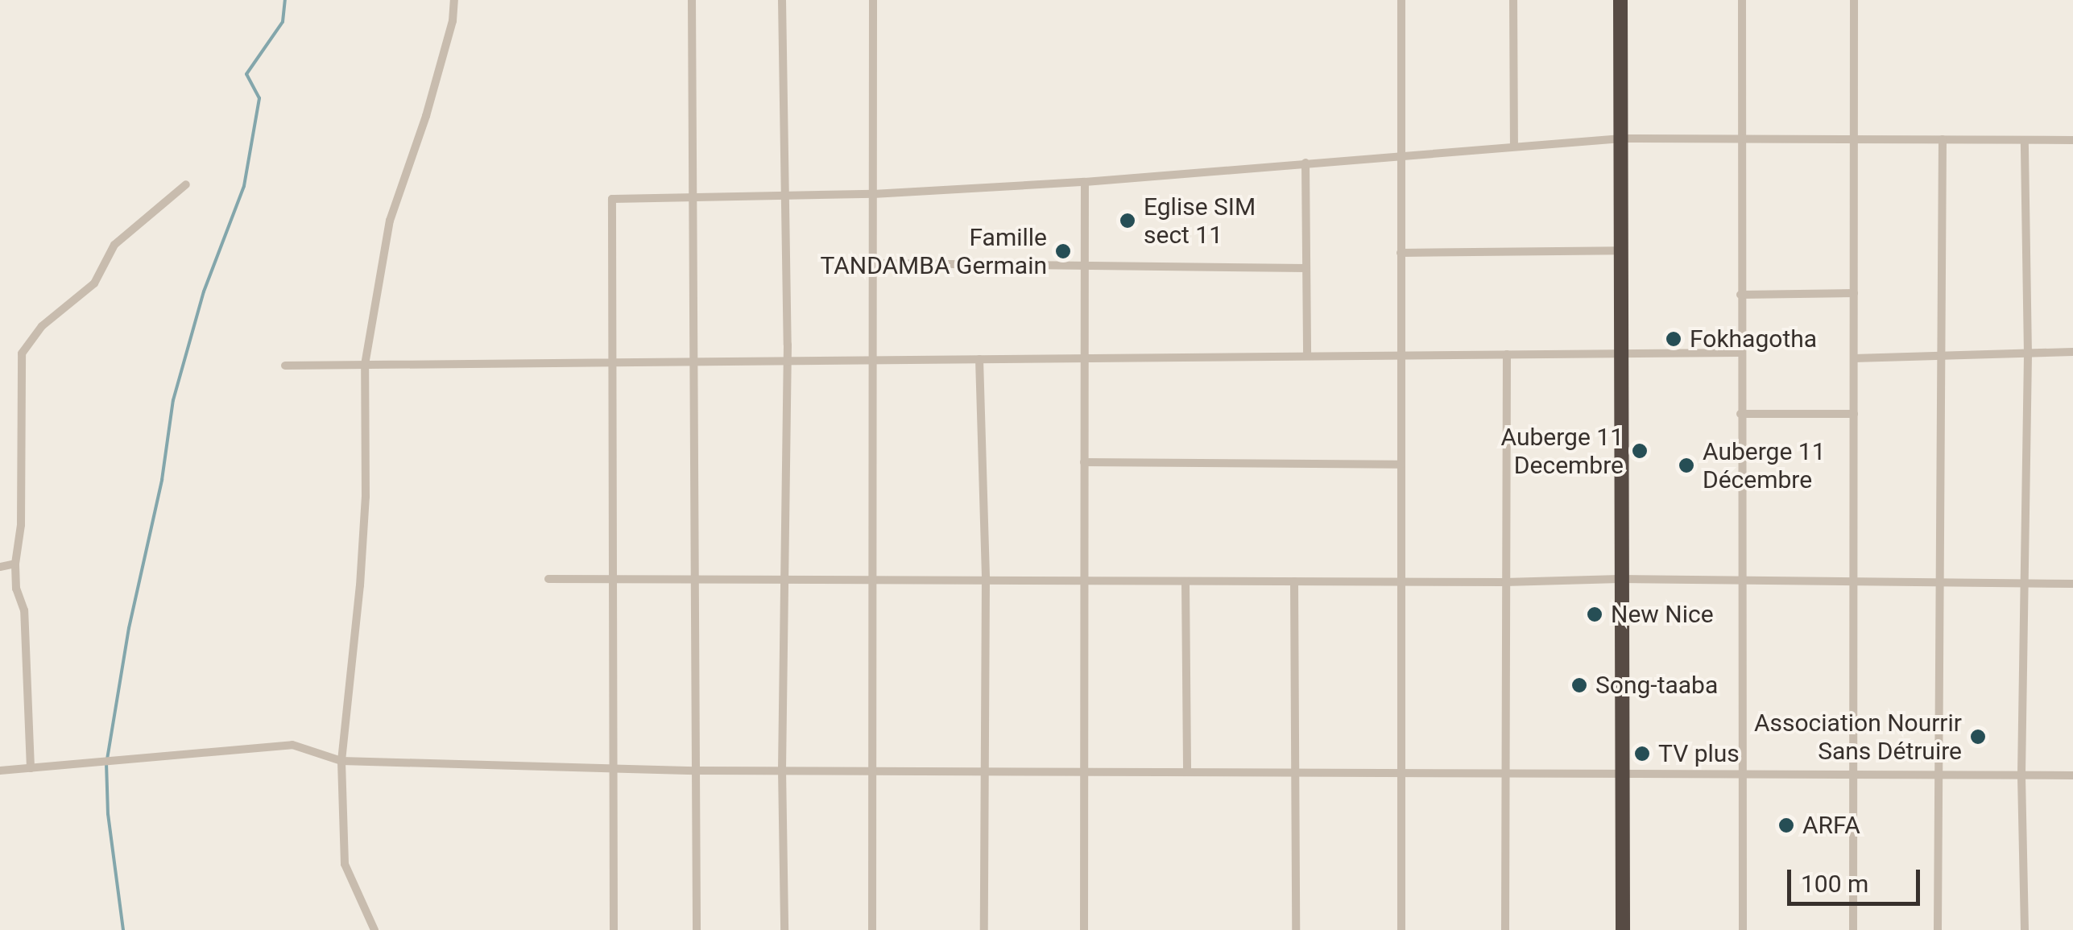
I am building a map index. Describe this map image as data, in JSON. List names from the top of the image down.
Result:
{
  "places": [
    "Eglise SIM sect 11",
    "Famille TANDAMBA Germain",
    "Fokhagotha",
    "Auberge 11 Decembre",
    "Auberge 11 Décembre",
    "New Nice",
    "Song-taaba",
    "Association Nourrir Sans Détruire",
    "TV plus",
    "ARFA"
  ],
  "scale_bar": "100 m"
}
